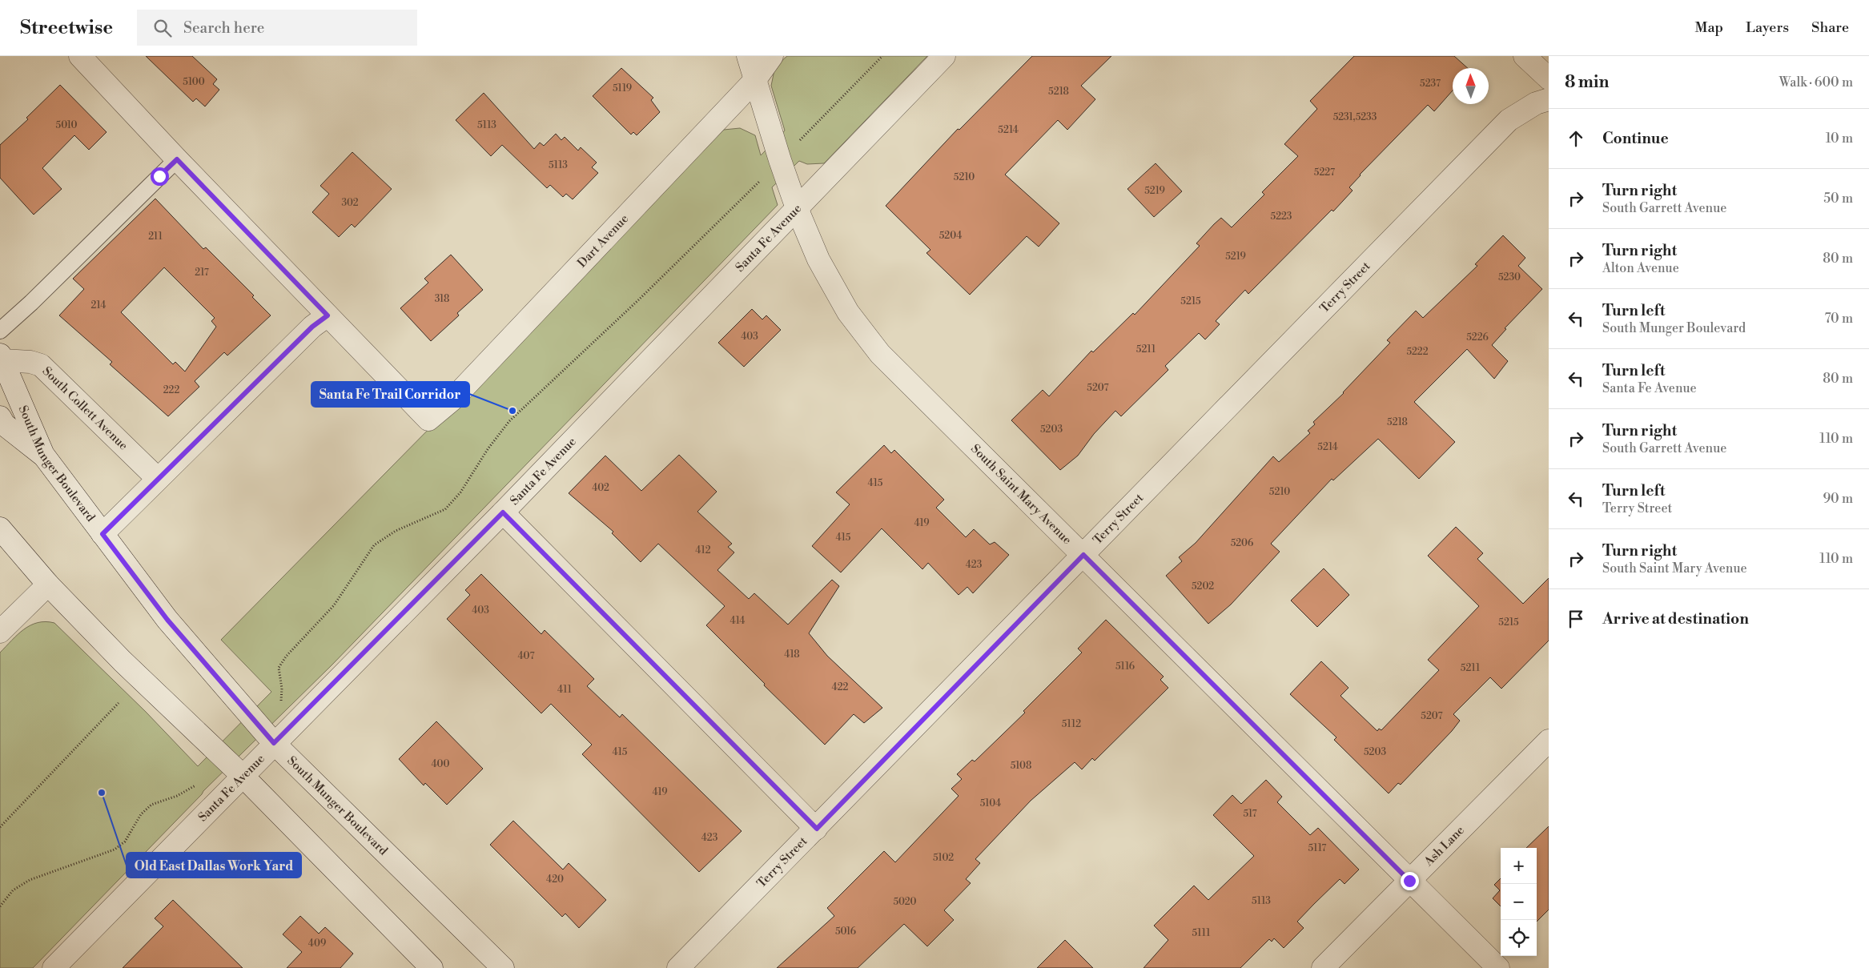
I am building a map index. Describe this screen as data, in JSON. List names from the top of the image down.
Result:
{
  "streets": {
    "street": [
      "Santa Fe Avenue",
      "Dart Avenue",
      "Terry Street",
      "South Collett Avenue",
      "South Munger Boulevard",
      "South Saint Mary Avenue",
      "Ash Lane"
    ]
  },
  "crossings": [
    ["Santa Fe Avenue", "South Munger Boulevard"],
    ["Santa Fe Avenue", "South Saint Mary Avenue"],
    ["Dart Avenue", "South Saint Mary Avenue"],
    ["Terry Street", "South Saint Mary Avenue"],
    ["South Collett Avenue", "South Munger Boulevard"],
    ["South Saint Mary Avenue", "Ash Lane"]
  ],
  "places": ["Santa Fe Trail Corridor", "Old East Dallas Work Yard"],
  "house_numbers": [
    "5100",
    "5237",
    "5119",
    "5218",
    "5231,5233",
    "5010",
    "5113",
    "5214",
    "5113",
    "5227",
    "5210",
    "5219",
    "302",
    "5223",
    "5204",
    "211",
    "5219",
    "217",
    "5230",
    "318",
    "5215",
    "214",
    "403",
    "5226",
    "5211",
    "5222",
    "5207",
    "222",
    "5218",
    "5203",
    "5214",
    "415",
    "402",
    "5210",
    "419",
    "415",
    "5206",
    "412",
    "423",
    "5202",
    "403",
    "414",
    "5215",
    "418",
    "407",
    "5116",
    "5211",
    "422",
    "411",
    "5207",
    "5112",
    "415",
    "5203",
    "400",
    "5108",
    "419",
    "5104",
    "517",
    "423",
    "5117",
    "5102",
    "420",
    "5113",
    "5020",
    "5016",
    "5111",
    "409"
  ],
  "north": "top",
  "page": {
    "header": "Streetwise",
    "search": "Search here",
    "nav": ["Map", "Layers", "Share"],
    "heading": ["8 min", "Walk · 600 m"],
    "list": [
      ["Continue", "10 m"],
      ["Turn right", "South Garrett Avenue", "50 m"],
      ["Turn right", "Alton Avenue", "80 m"],
      ["Turn left", "South Munger Boulevard", "70 m"],
      ["Turn left", "Santa Fe Avenue", "80 m"],
      ["Turn right", "South Garrett Avenue", "110 m"],
      ["Turn left", "Terry Street", "90 m"],
      ["Turn right", "South Saint Mary Avenue", "110 m"],
      "Arrive at destination"
    ],
    "map_buttons": ["+", "−"]
  }
}
